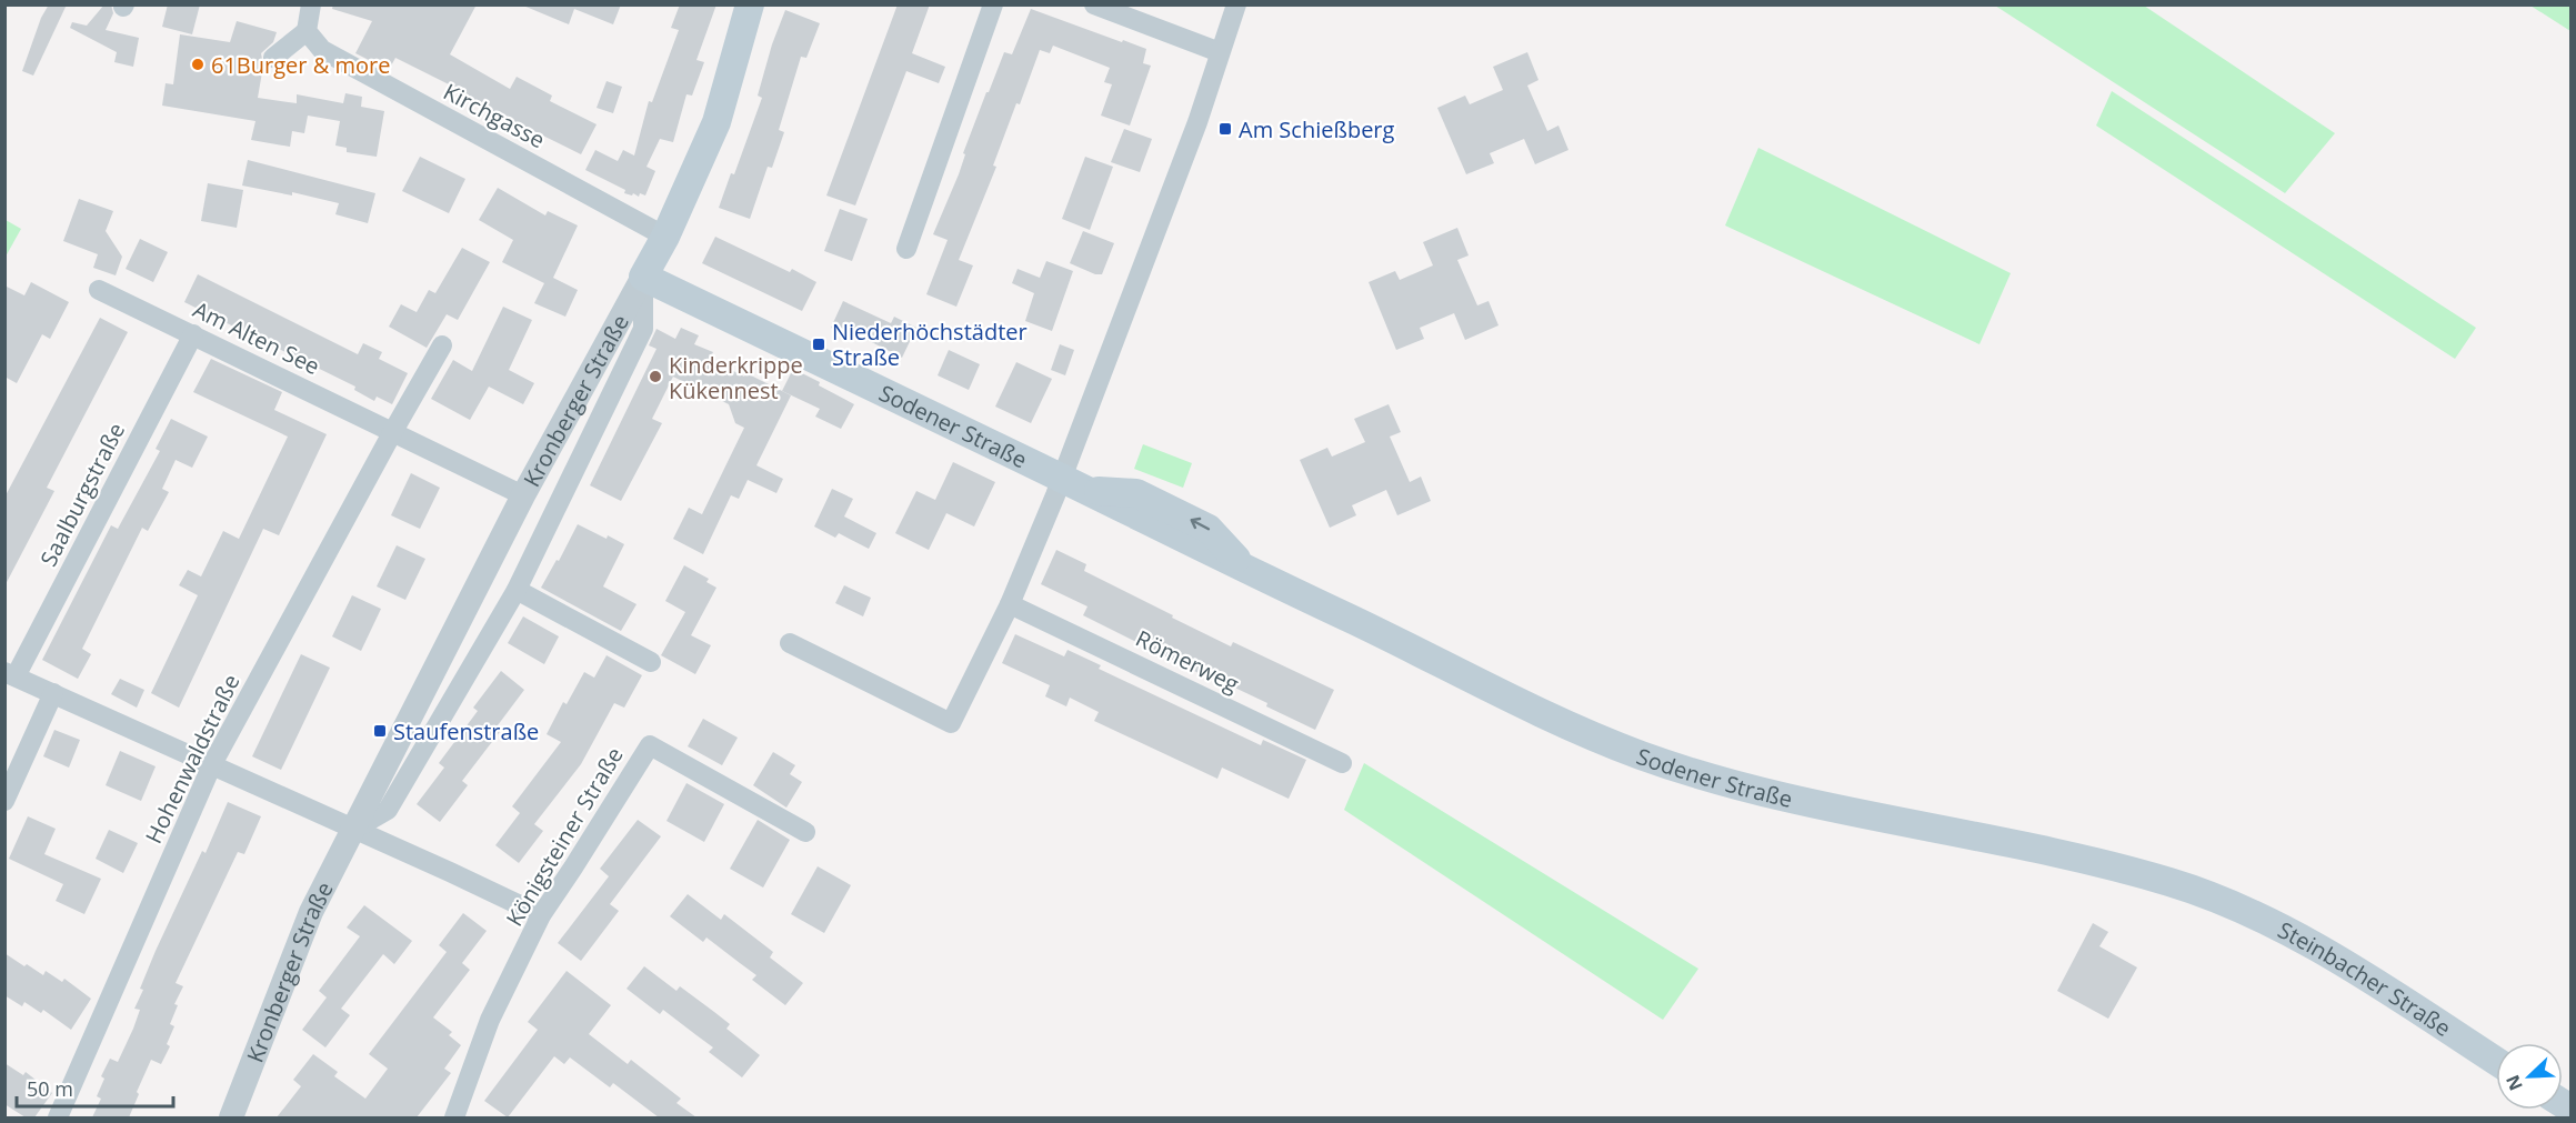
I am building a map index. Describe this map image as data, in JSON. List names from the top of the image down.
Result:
{
  "streets": {
    "main road": ["Sodener Straße", "Steinbacher Straße"],
    "street": [
      "Kirchgasse",
      "Am Alten See",
      "Kronberger Straße",
      "Saalburgstraße",
      "Römerweg",
      "Hohenwaldstraße",
      "Königsteiner Straße"
    ]
  },
  "crossings": [
    ["Am Alten See", "Kronberger Straße"],
    ["Am Alten See", "Saalburgstraße"],
    ["Am Alten See", "Hohenwaldstraße"],
    ["Kronberger Straße", "Sodener Straße"],
    ["Sodener Straße", "Steinbacher Straße"]
  ],
  "places": {
    "other": ["61Burger & more", "Kinderkrippe Kükennest"],
    "transit": ["Am Schießberg", "Niederhöchstädter Straße", "Staufenstraße"]
  },
  "scale_bar": "50 m",
  "north": "bottom left"
}
